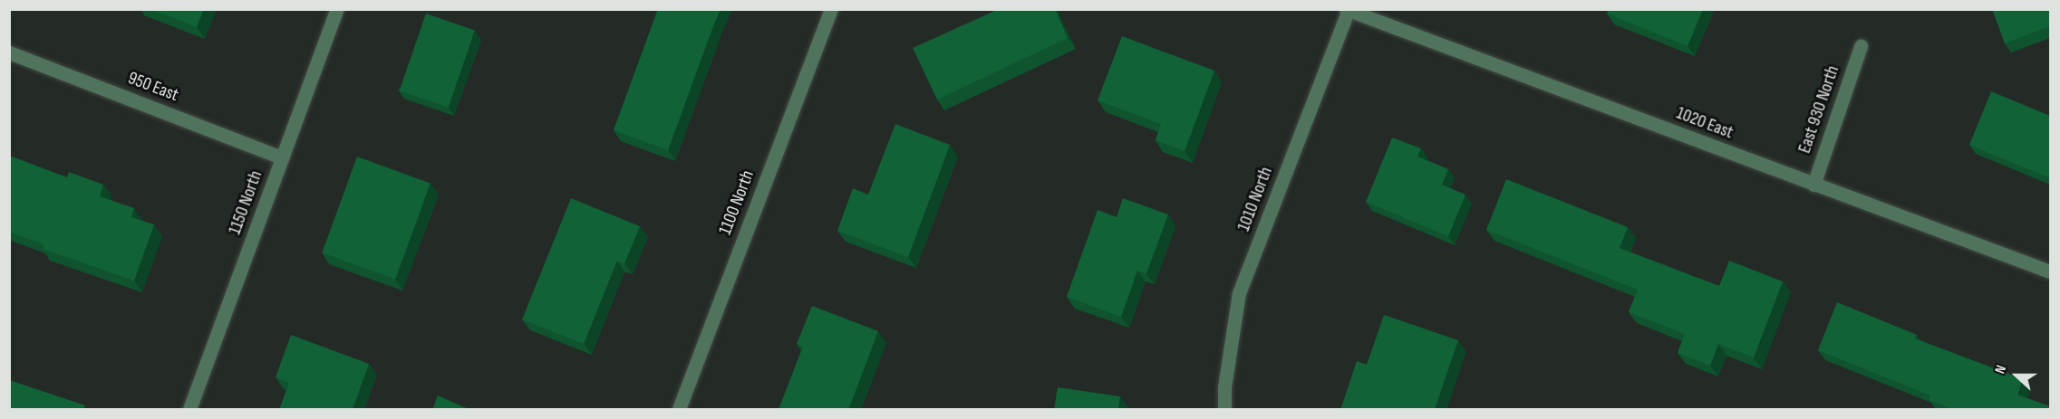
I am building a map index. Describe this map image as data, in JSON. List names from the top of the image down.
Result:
{
  "streets": {
    "street": [
      "950 East",
      "East 930 North",
      "1020 East",
      "1010 North",
      "1150 North",
      "1100 North"
    ]
  },
  "crossings": [
    ["950 East", "1150 North"],
    ["East 930 North", "1020 East"],
    ["1020 East", "1010 North"]
  ],
  "north": "left"
}
